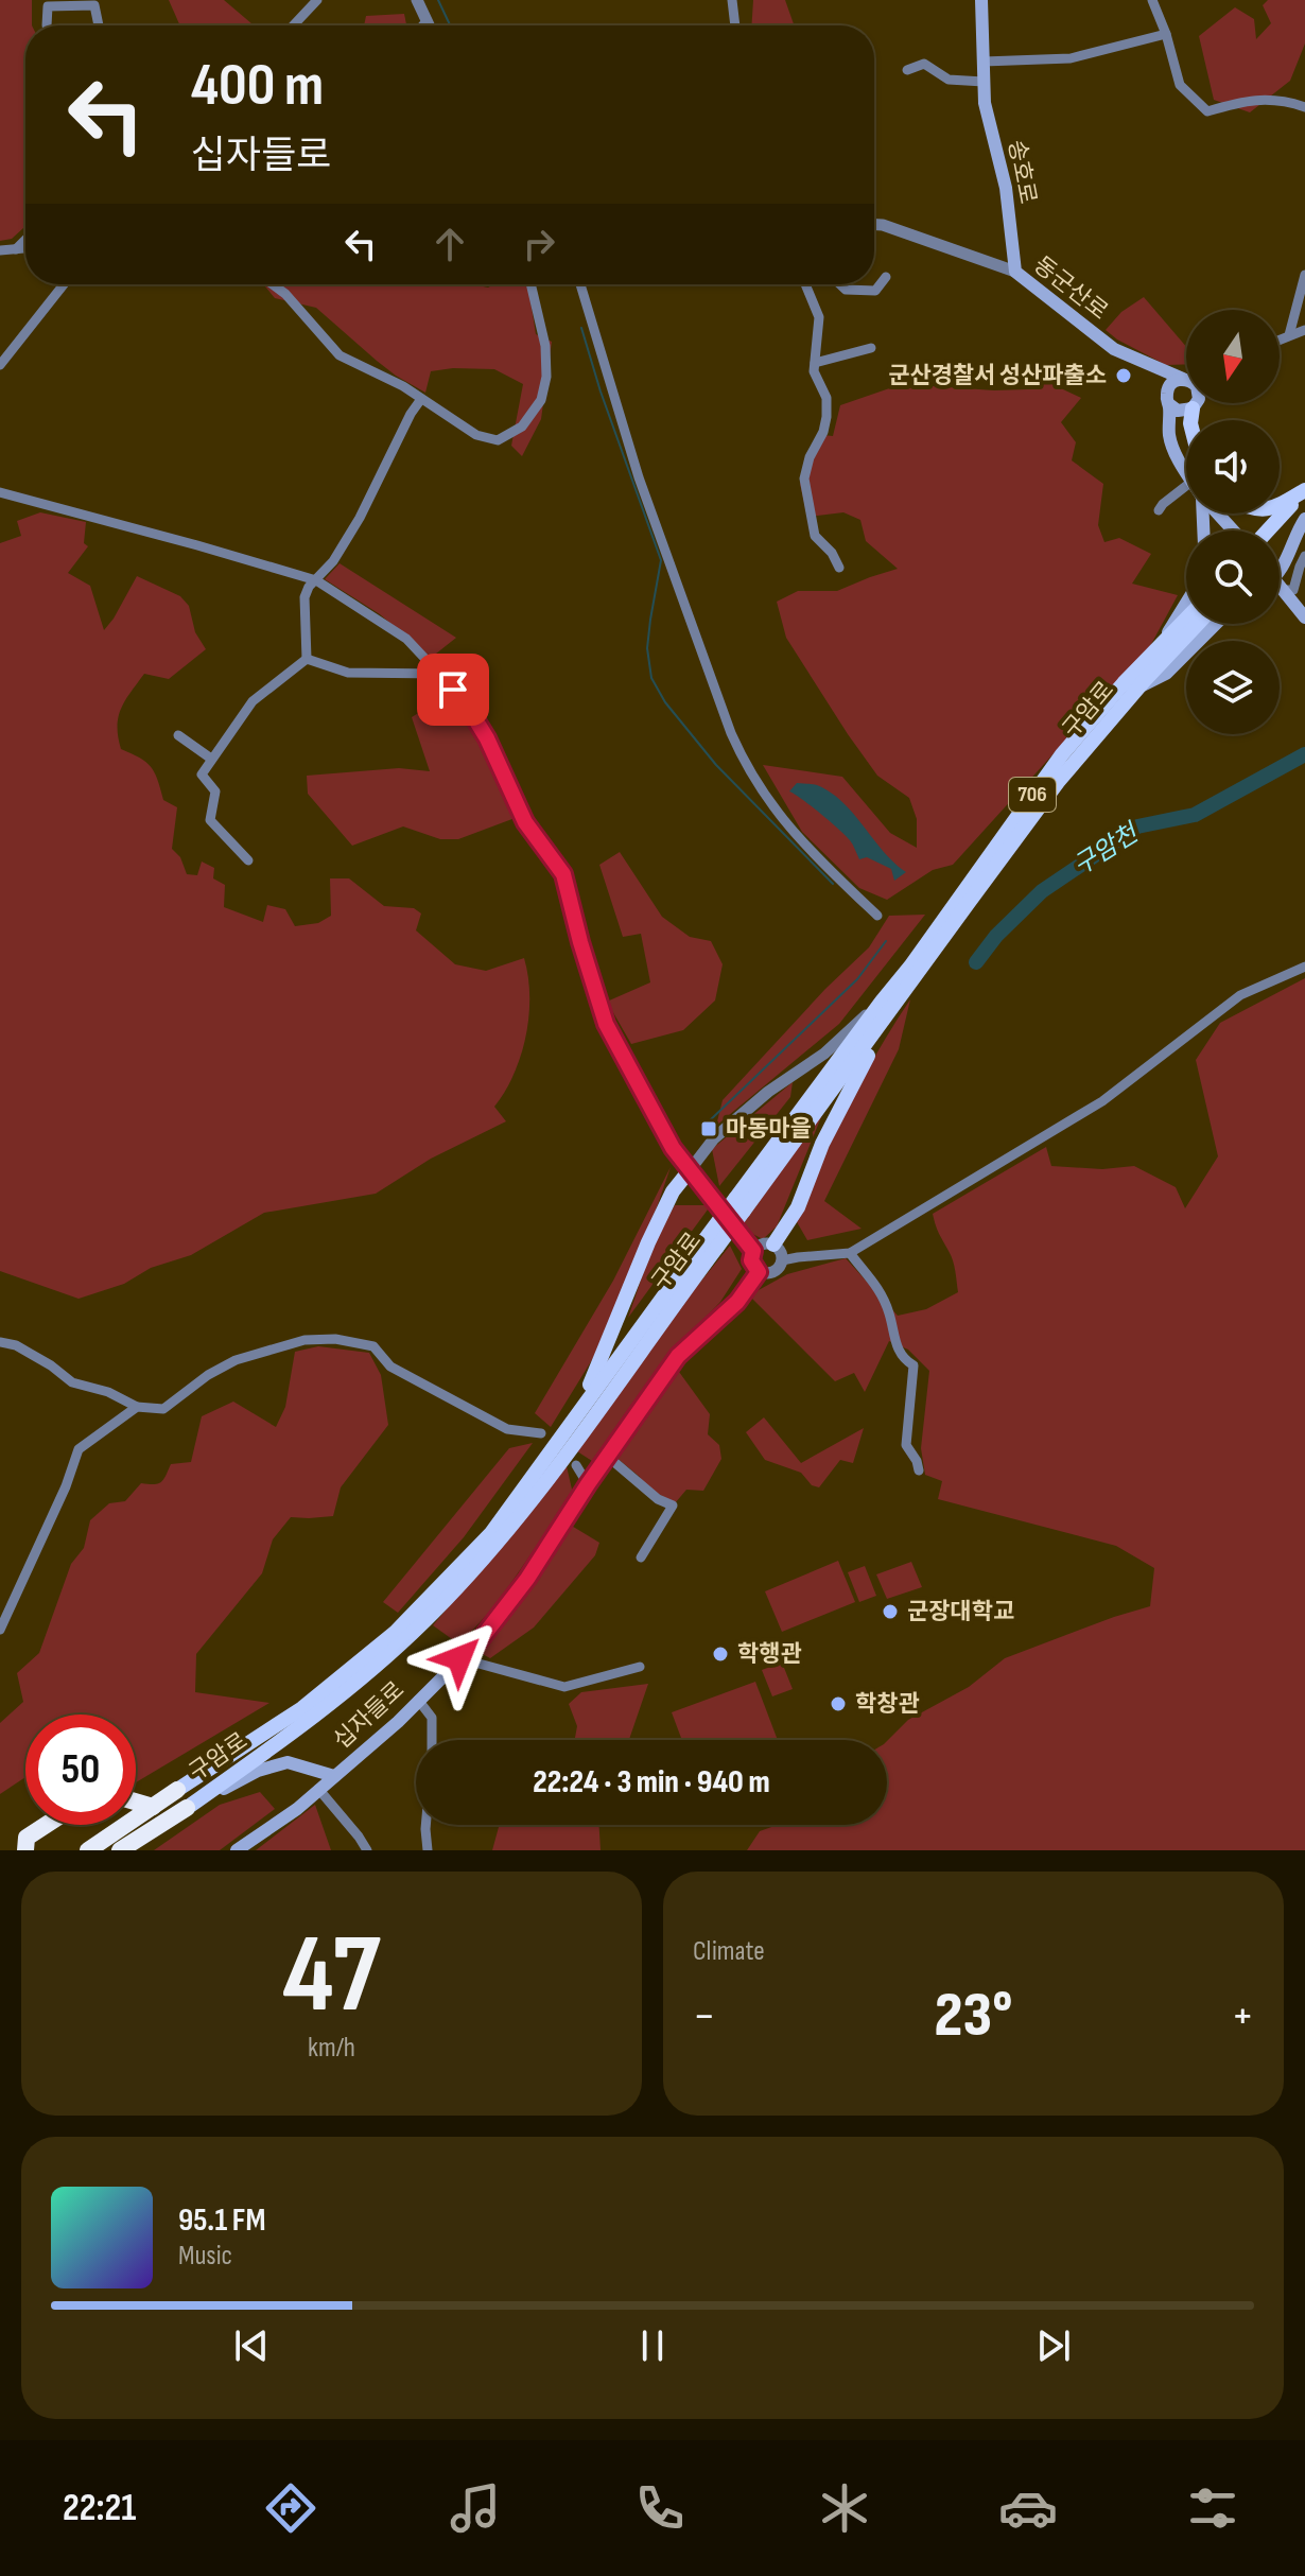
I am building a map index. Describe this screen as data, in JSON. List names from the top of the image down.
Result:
{
  "streets": {
    "main road": [
      "송호로",
      "동군산로",
      "구암로",
      "706",
      "십자들로"
    ]
  },
  "crossings": [
    ["송호로", "동군산로"],
    ["구암로", "706"],
    ["706", "십자들로"]
  ],
  "water": ["구암천"],
  "places": {
    "other": [
      "군산경찰서 성산파출소",
      "군장대학교",
      "학행관",
      "학창관"
    ],
    "transit": ["마동마을"]
  },
  "north": "bottom",
  "page": {
    "turn": ["400 m", "십자들로"],
    "limit": "50",
    "trip": "22:24 · 3 min · 940 m",
    "tile": [
      ["47", "km/h"],
      "Climate"
    ],
    "heat": ["−", "23°", "+"],
    "song": ["95.1 FM", "Music"],
    "tabs": "22:21"
  }
}
